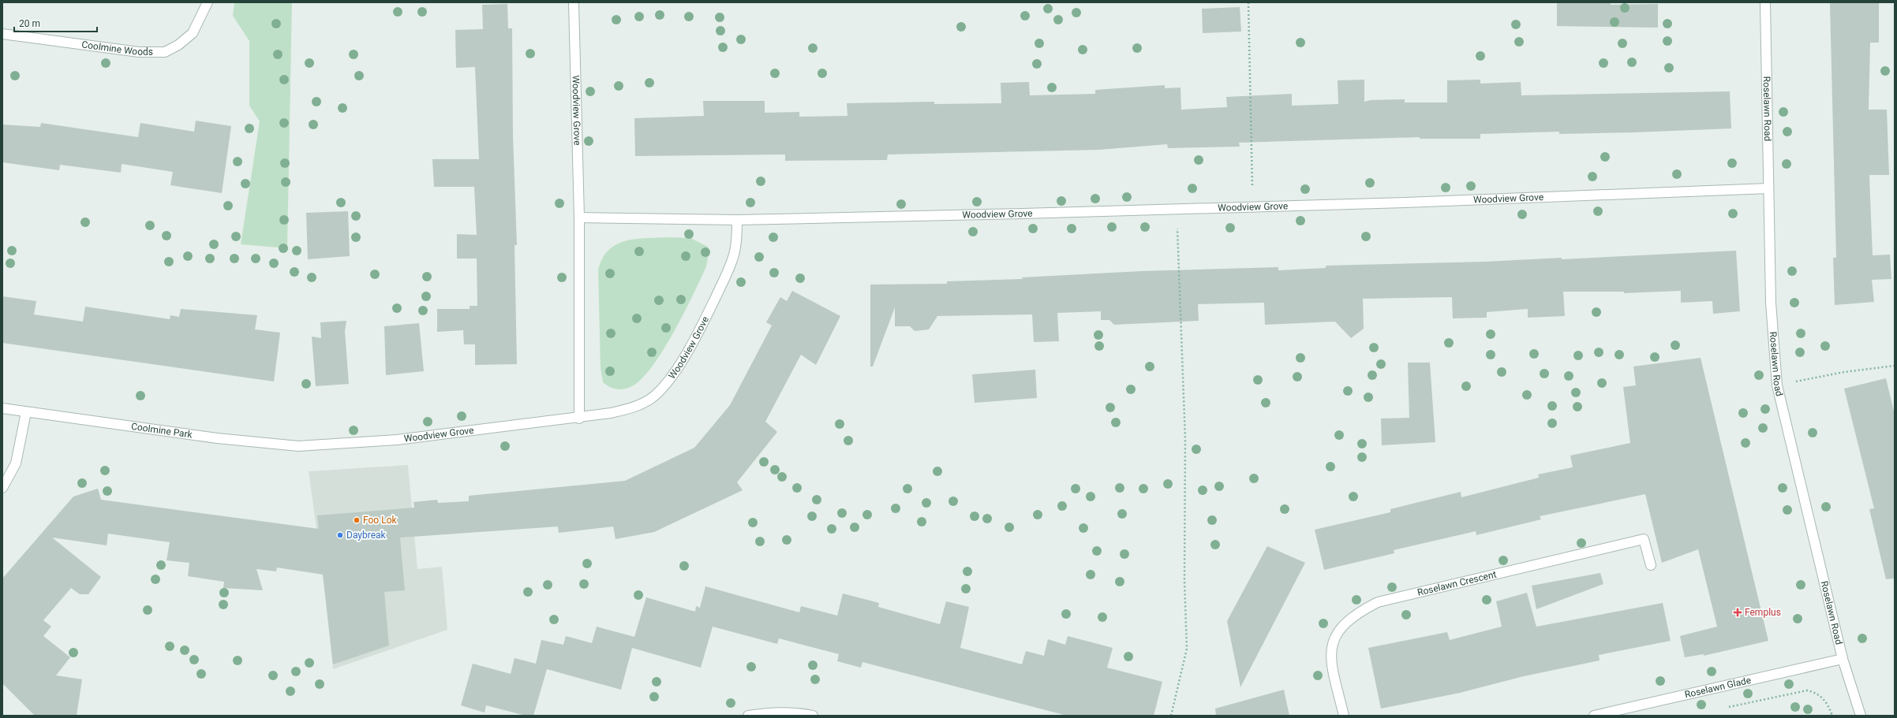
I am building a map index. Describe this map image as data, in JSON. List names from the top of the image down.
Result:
{
  "streets": {
    "street": [
      "Coolmine Woods",
      "Roselawn Road",
      "Woodview Grove",
      "Coolmine Park",
      "Roselawn Crescent",
      "Roselawn Glade"
    ]
  },
  "crossings": [
    ["Roselawn Road", "Woodview Grove"],
    ["Roselawn Road", "Roselawn Glade"],
    ["Woodview Grove", "Coolmine Park"]
  ],
  "places": {
    "other": ["Foo Lok", "Daybreak"],
    "health": ["Femplus"]
  },
  "scale_bar": "20 m"
}
